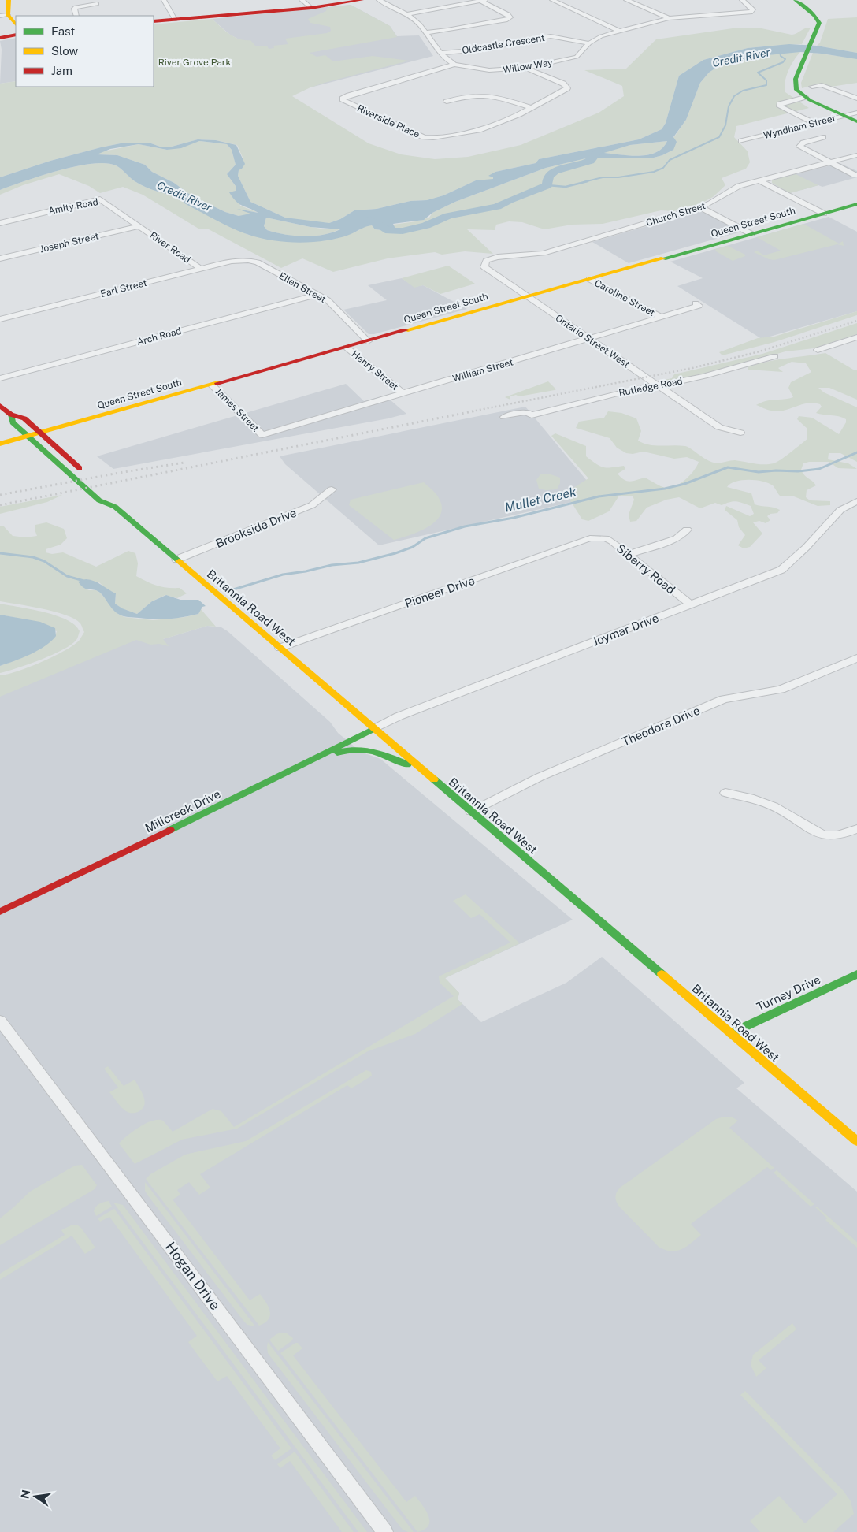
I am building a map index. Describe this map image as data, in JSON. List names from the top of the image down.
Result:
{
  "streets": {
    "main road": [
      "Queen Street South",
      "Britannia Road West",
      "Millcreek Drive",
      "Turney Drive"
    ],
    "street": [
      "Oldcastle Crescent",
      "Willow Way",
      "Riverside Place",
      "Wyndham Street",
      "Amity Road",
      "Church Street",
      "Joseph Street",
      "River Road",
      "Ellen Street",
      "Earl Street",
      "Caroline Street",
      "Arch Road",
      "Ontario Street West",
      "Henry Street",
      "William Street",
      "Rutledge Road",
      "James Street",
      "Brookside Drive",
      "Siberry Road",
      "Pioneer Drive",
      "Joymar Drive",
      "Theodore Drive",
      "Hogan Drive"
    ]
  },
  "crossings": [
    ["Oldcastle Crescent", "Willow Way"],
    ["Willow Way", "Riverside Place"],
    ["Amity Road", "Joseph Street"],
    ["Amity Road", "River Road"],
    ["Church Street", "Ontario Street West"],
    ["Queen Street South", "Ellen Street"],
    ["Queen Street South", "Caroline Street"],
    ["Queen Street South", "Ontario Street West"],
    ["Queen Street South", "Henry Street"],
    ["Queen Street South", "James Street"],
    ["Queen Street South", "Britannia Road West"],
    ["Joseph Street", "River Road"],
    ["River Road", "Earl Street"],
    ["Ellen Street", "Earl Street"],
    ["Ellen Street", "Arch Road"],
    ["Caroline Street", "William Street"],
    ["Ontario Street West", "William Street"],
    ["Ontario Street West", "Rutledge Road"],
    ["Henry Street", "William Street"],
    ["William Street", "James Street"],
    ["Brookside Drive", "Britannia Road West"],
    ["Siberry Road", "Pioneer Drive"],
    ["Siberry Road", "Joymar Drive"],
    ["Pioneer Drive", "Britannia Road West"],
    ["Britannia Road West", "Joymar Drive"],
    ["Britannia Road West", "Theodore Drive"],
    ["Britannia Road West", "Millcreek Drive"],
    ["Britannia Road West", "Turney Drive"],
    ["Joymar Drive", "Millcreek Drive"]
  ],
  "water": ["Credit River", "Mullet Creek"],
  "parks": ["River Grove Park"],
  "legend": ["Fast", "Slow", "Jam"],
  "north": "left"
}
